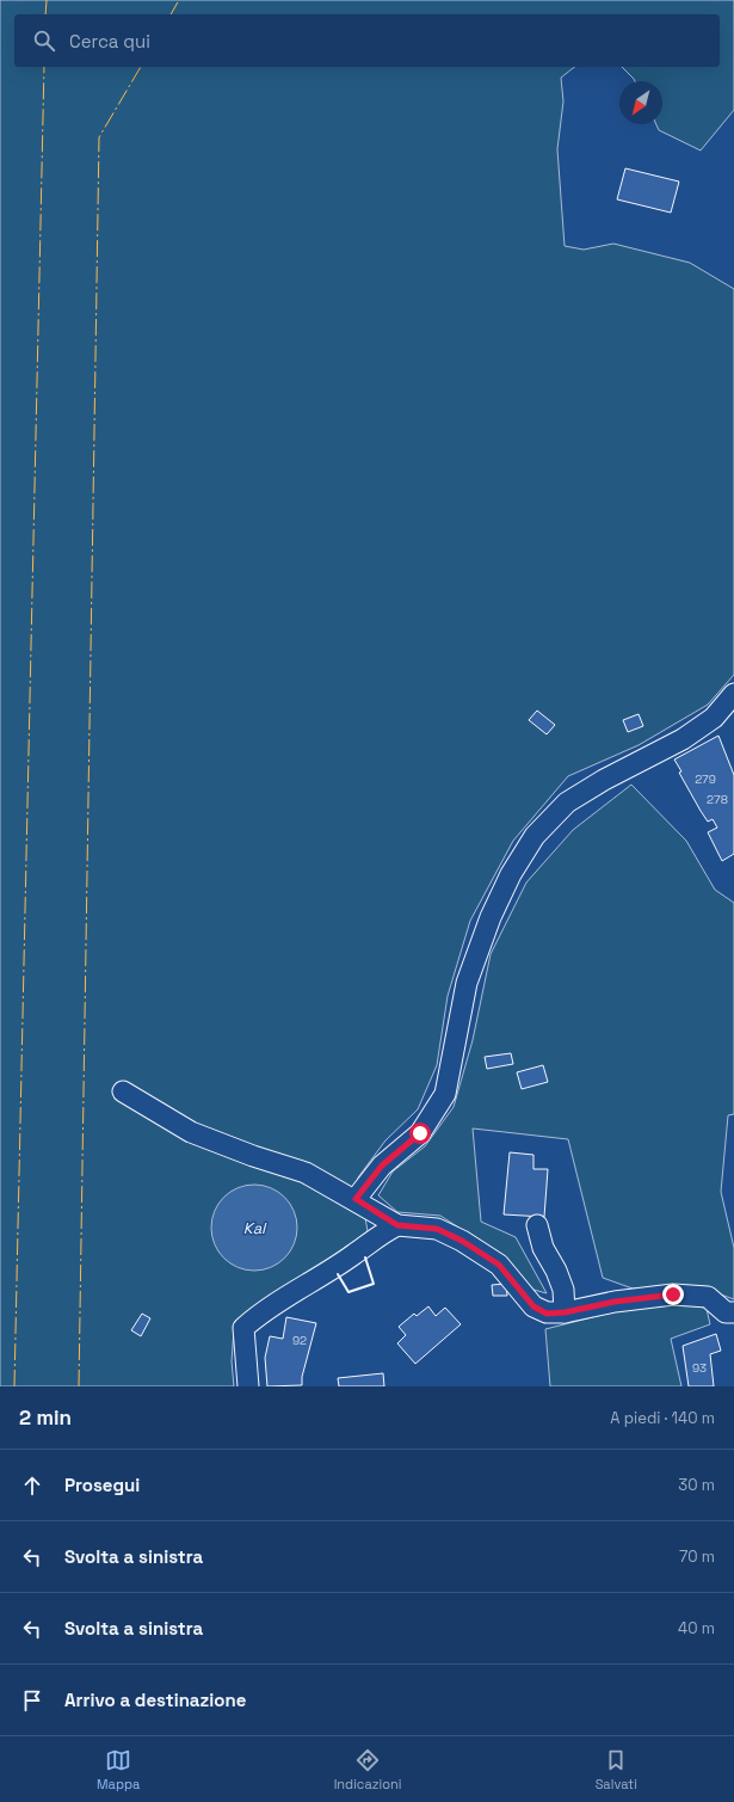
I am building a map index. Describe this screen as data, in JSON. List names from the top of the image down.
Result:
{
  "water": ["Kal"],
  "house_numbers": [
    "279",
    "278",
    "92",
    "93"
  ],
  "north": "bottom left",
  "page": {
    "search": "Cerca qui",
    "heading": ["2 min", "A piedi · 140 m"],
    "list": [
      ["Prosegui", "30 m"],
      ["Svolta a sinistra", "70 m"],
      ["Svolta a sinistra", "40 m"],
      "Arrivo a destinazione"
    ],
    "nav": ["Mappa", "Indicazioni", "Salvati"]
  }
}
